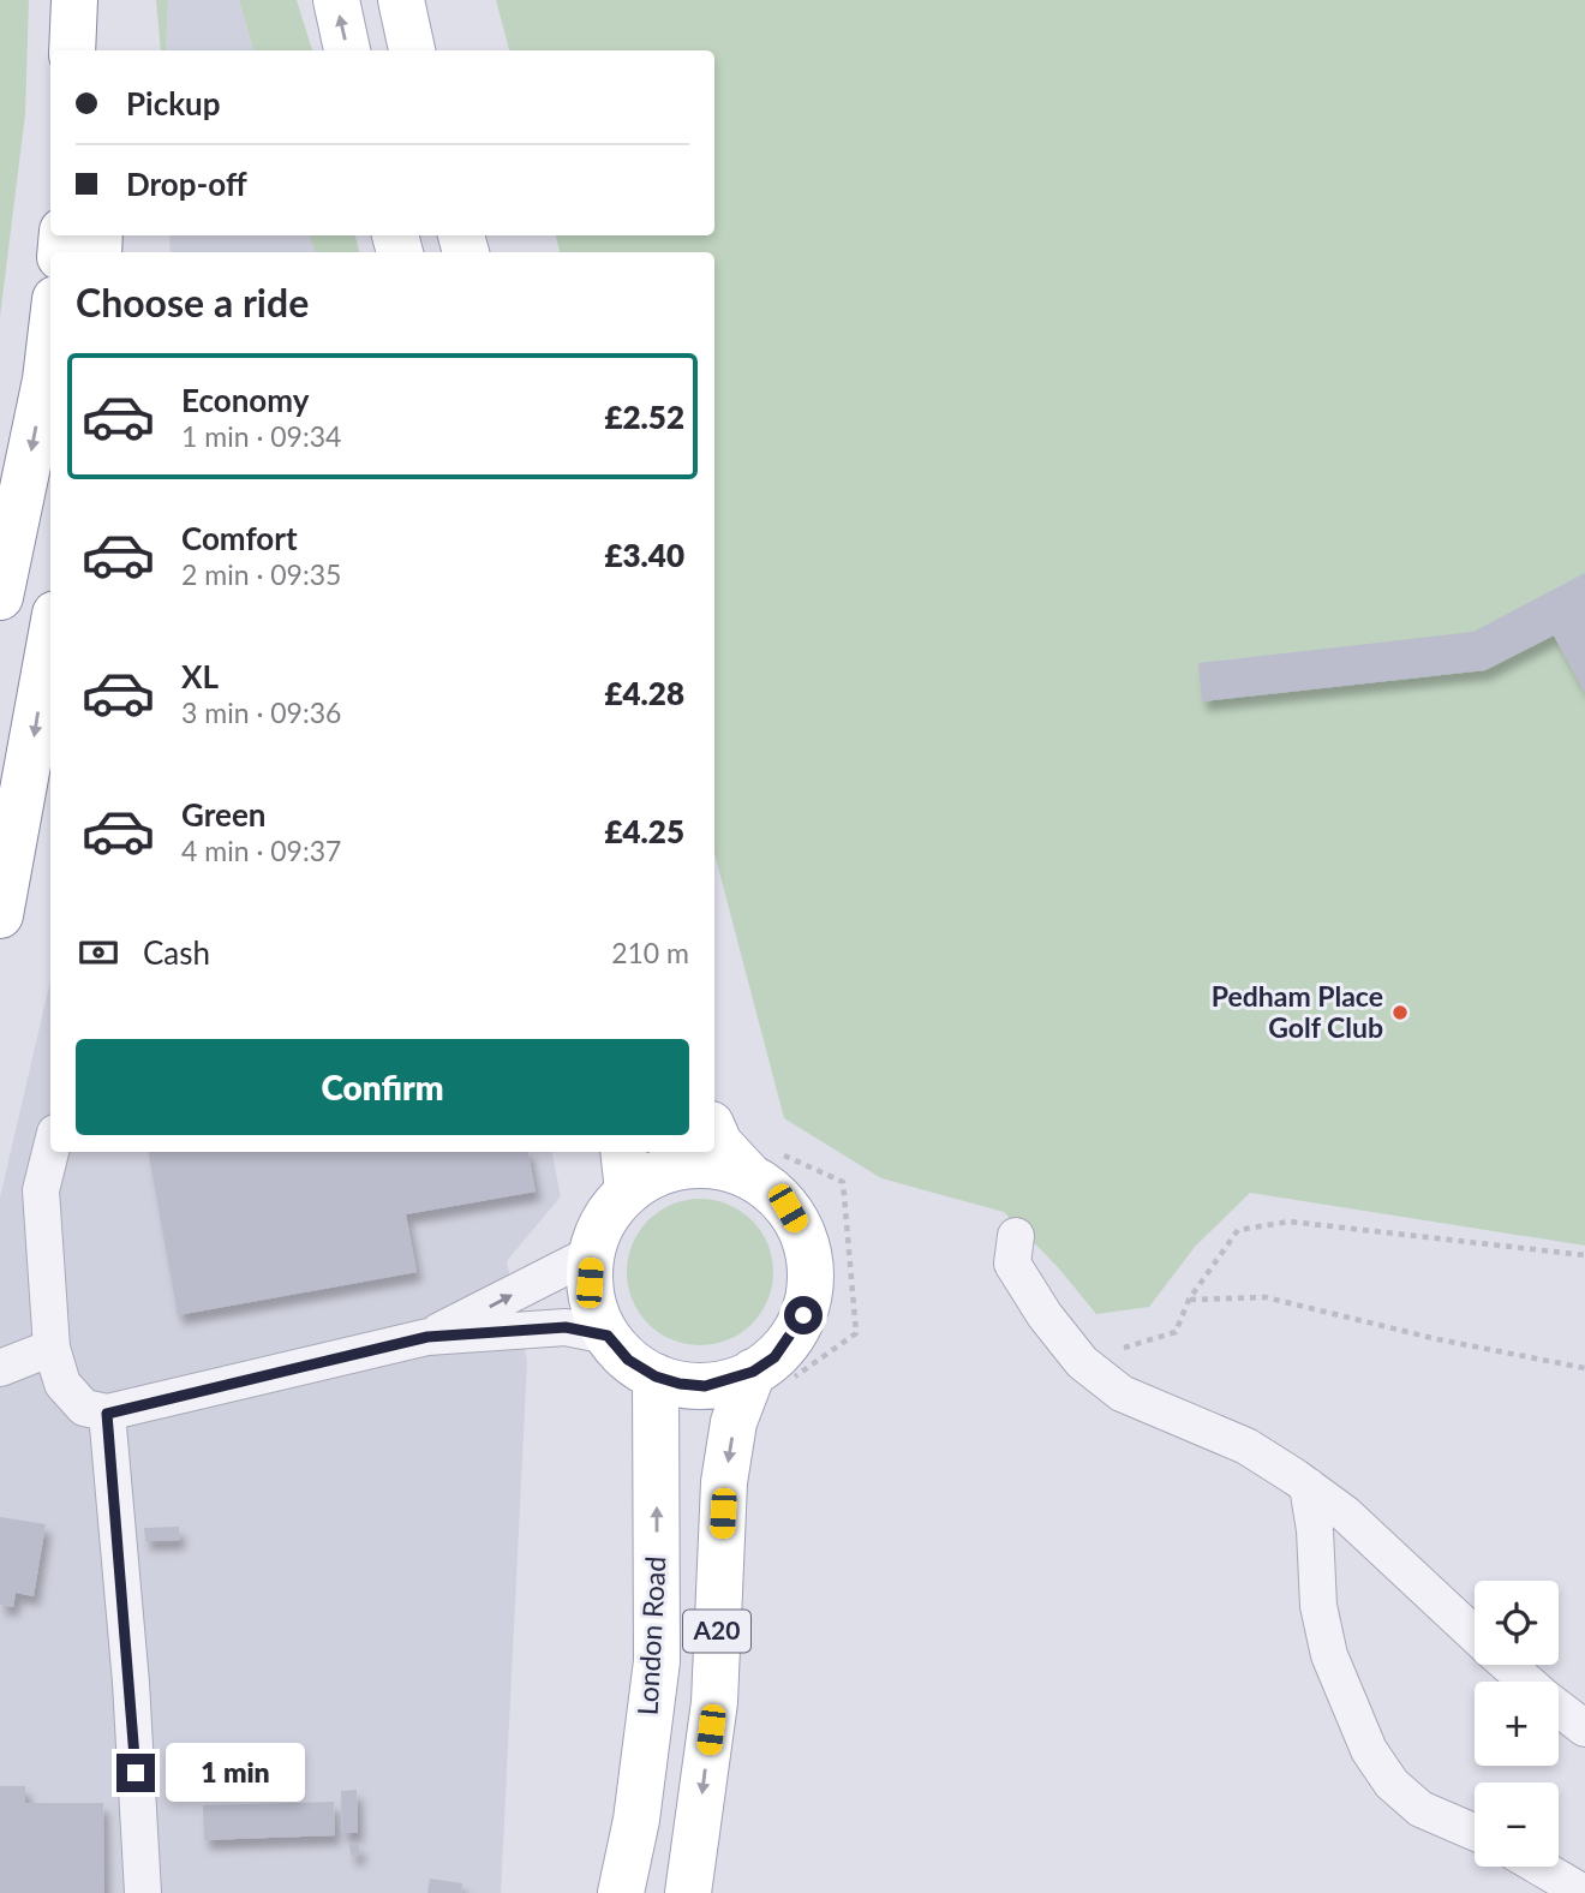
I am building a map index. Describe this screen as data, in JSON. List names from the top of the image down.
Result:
{
  "streets": {
    "main road": ["A20", "London Road"]
  },
  "crossings": [
    ["A20", "London Road"]
  ],
  "places": ["Pedham Place Golf Club"],
  "page": {
    "banner": ["Pickup", "Drop-off"],
    "heading": "Choose a ride",
    "list": [
      {
        "name": "Economy",
        "note": "1 min · 09:34",
        "value": "£2.52"
      },
      {
        "name": "Comfort",
        "note": "2 min · 09:35",
        "value": "£3.40"
      },
      {
        "name": "XL",
        "note": "3 min · 09:36",
        "value": "£4.28"
      },
      {
        "name": "Green",
        "note": "4 min · 09:37",
        "value": "£4.25"
      }
    ],
    "pay": ["Cash", "210 m"],
    "buttons": "Confirm",
    "map_buttons": ["+", "−"],
    "bubble": "1 min"
  }
}
